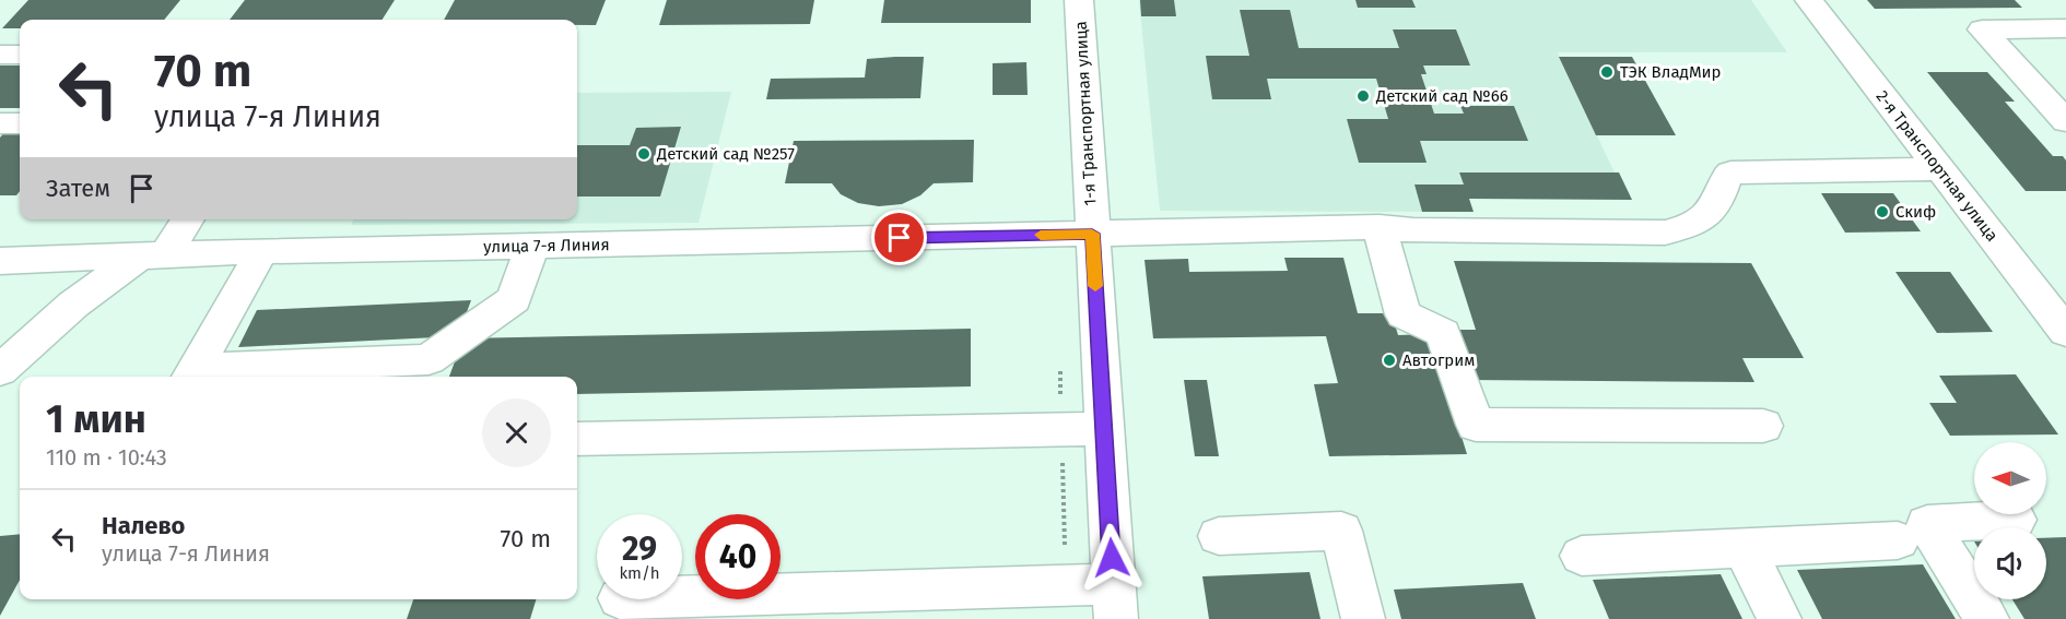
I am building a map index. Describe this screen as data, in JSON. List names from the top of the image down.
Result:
{
  "streets": {
    "street": ["1-я Транспортная улица", "2-я Транспортная улица", "улица 7-я Линия"]
  },
  "crossings": [
    ["1-я Транспортная улица", "улица 7-я Линия"],
    ["2-я Транспортная улица", "улица 7-я Линия"]
  ],
  "places": [
    "ТЭК ВладМир",
    "Детский сад №66",
    "Детский сад №257",
    "Скиф",
    "Автогрим"
  ],
  "north": "left",
  "page": {
    "turn": ["70 m", "улица 7-я Линия"],
    "then": "Затем",
    "heading": ["1 мин", "110 m · 10:43"],
    "list": [
      {
        "name": "Налево",
        "note": "улица 7-я Линия",
        "value": "70 m"
      }
    ],
    "speed": "29 km/h",
    "limit": "40"
  }
}
